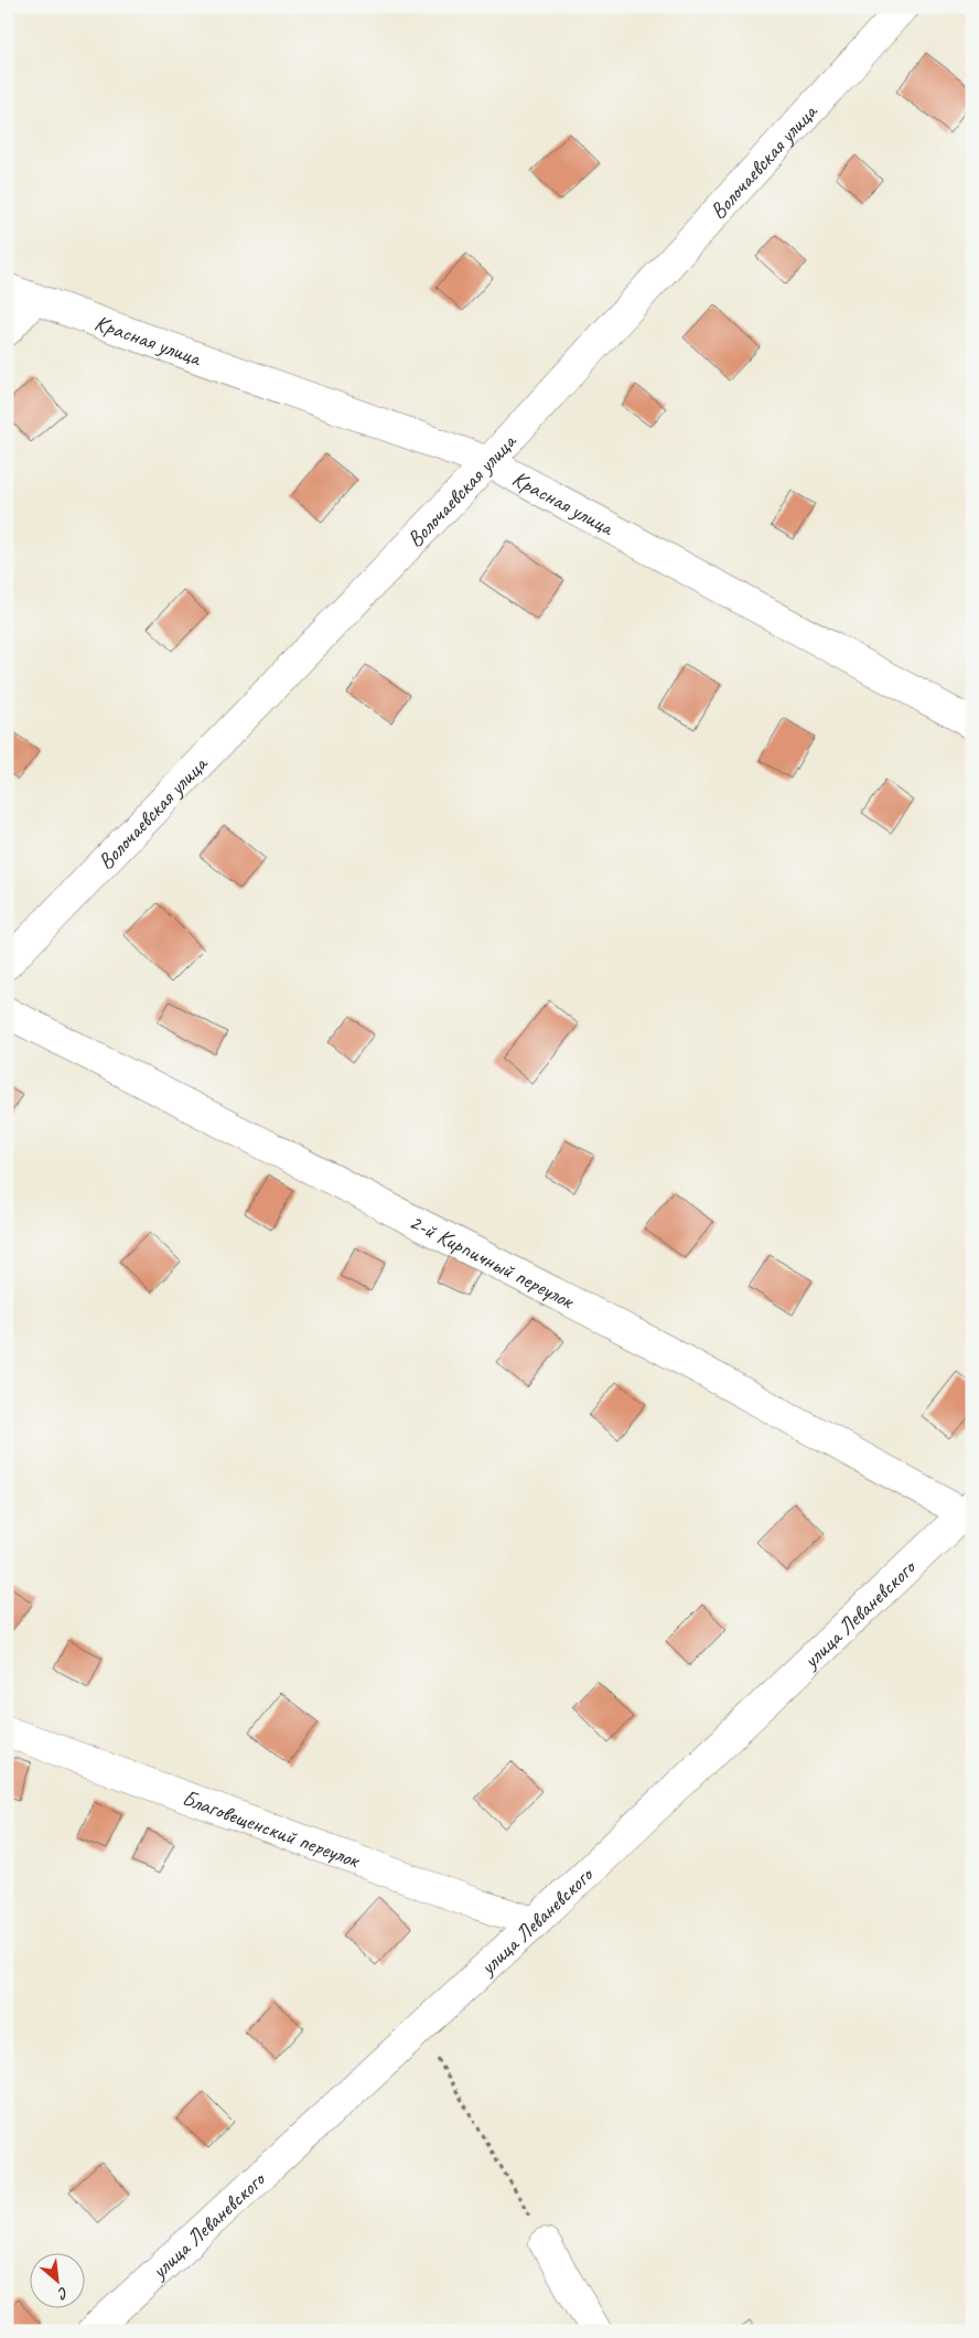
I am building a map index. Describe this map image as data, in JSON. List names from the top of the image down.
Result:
{
  "streets": {
    "street": [
      "Волочаевская улица",
      "Красная улица",
      "2-й Кирпичный переулок",
      "улица Леваневского",
      "Благовещенский переулок"
    ]
  },
  "crossings": [
    ["Волочаевская улица", "Красная улица"],
    ["2-й Кирпичный переулок", "улица Леваневского"],
    ["улица Леваневского", "Благовещенский переулок"]
  ],
  "north": "bottom right"
}
